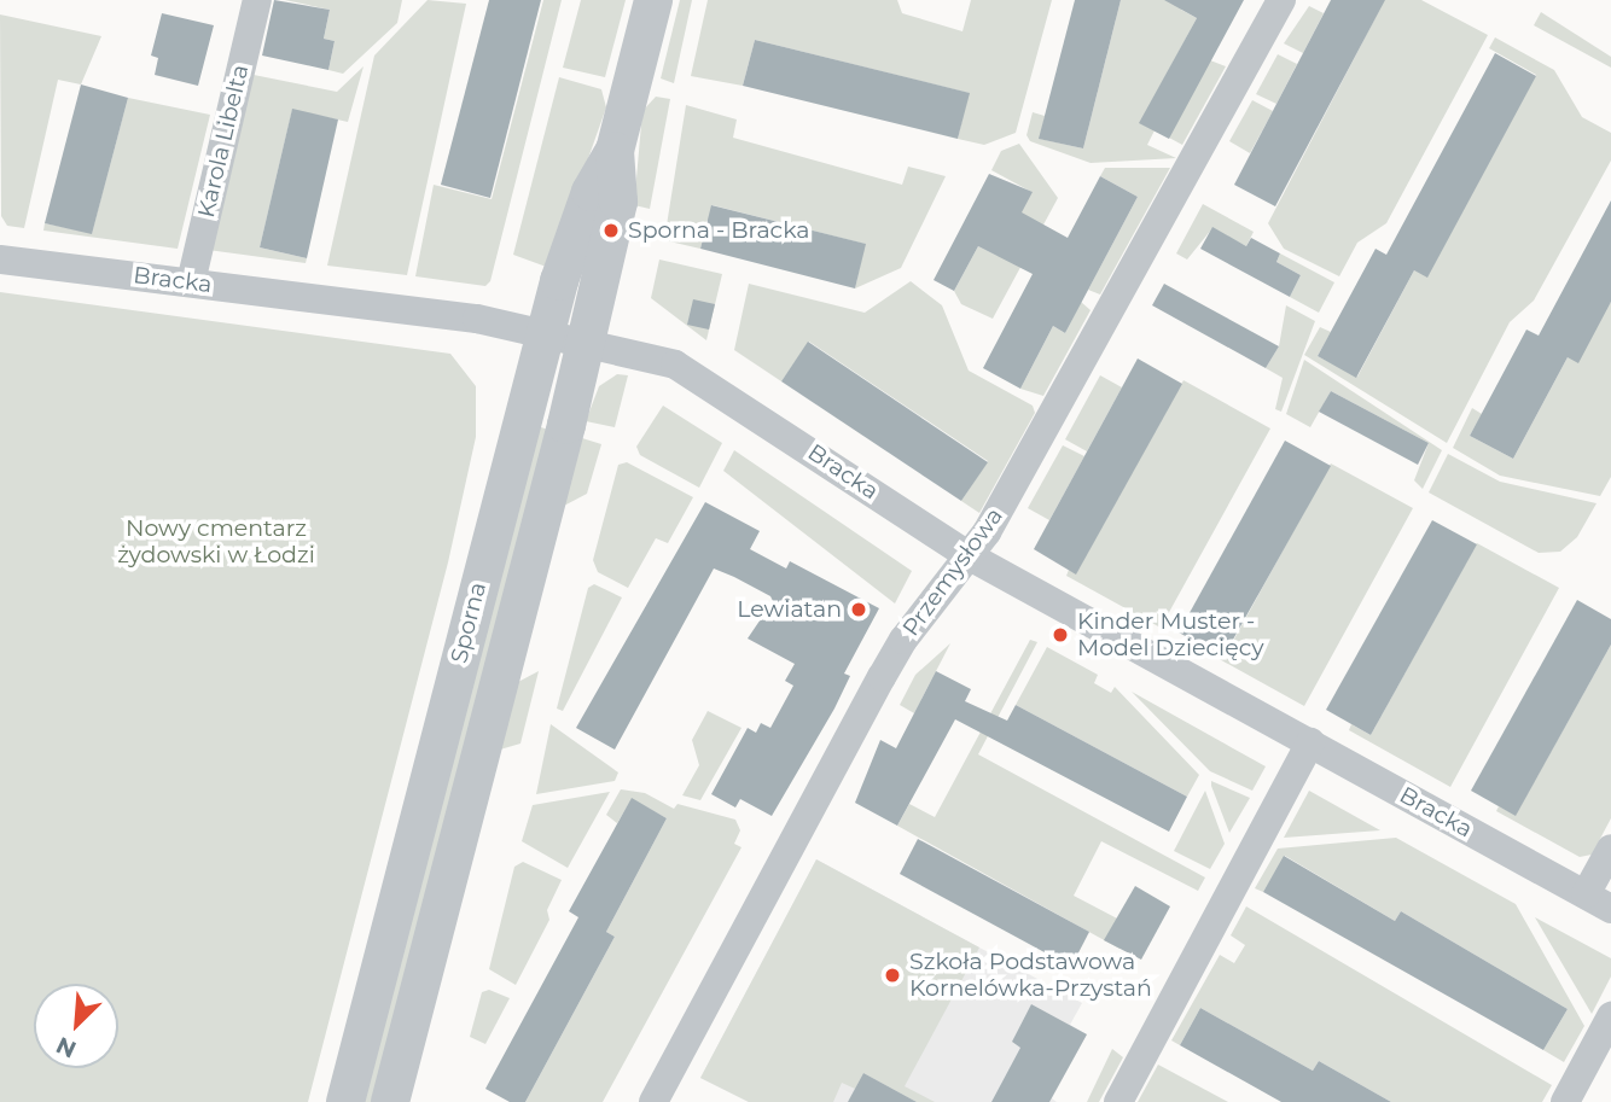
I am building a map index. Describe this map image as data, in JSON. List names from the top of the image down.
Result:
{
  "streets": {
    "street": [
      "Karola Libelta",
      "Bracka",
      "Przemysłowa",
      "Sporna"
    ]
  },
  "crossings": [
    ["Karola Libelta", "Bracka"],
    ["Bracka", "Przemysłowa"],
    ["Bracka", "Sporna"]
  ],
  "parks": ["Nowy cmentarz żydowski w Łodzi"],
  "places": [
    "Sporna - Bracka",
    "Lewiatan",
    "Kinder Muster - Model Dziecięcy",
    "Szkoła Podstawowa Kornelówka-Przystań"
  ],
  "north": "bottom left"
}
